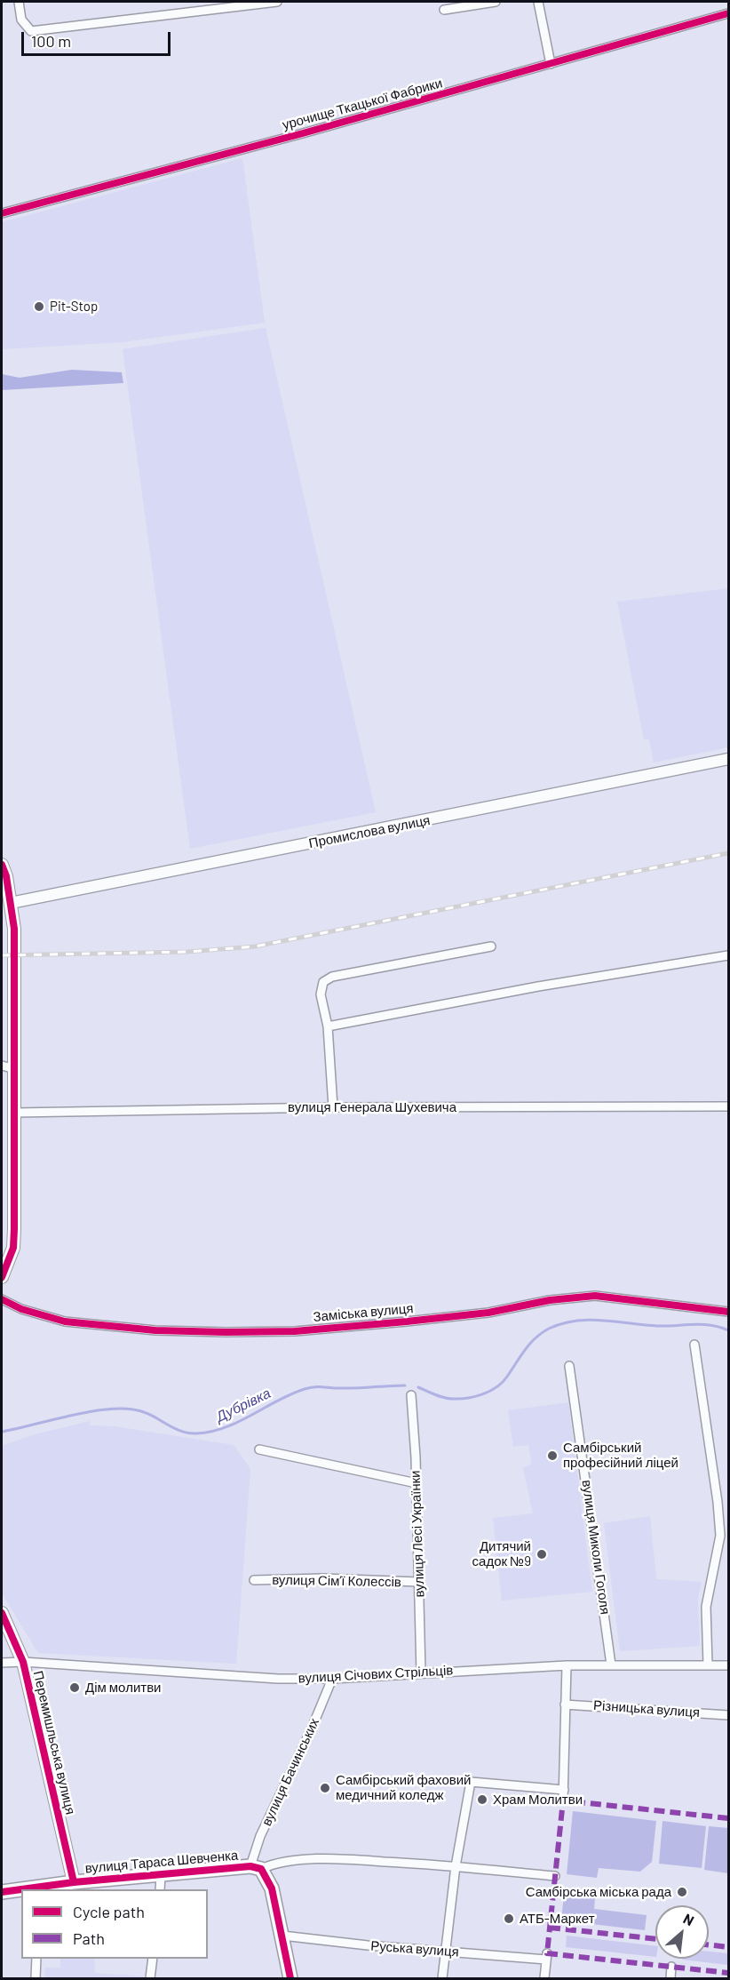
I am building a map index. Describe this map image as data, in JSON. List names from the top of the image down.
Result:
{
  "streets": {
    "main road": ["Перемишльська вулиця", "вулиця Тараса Шевченка"],
    "street": [
      "урочище Ткацької Фабрики",
      "Промислова вулиця",
      "вулиця Генерала Шухевича",
      "Заміська вулиця",
      "вулиця Лесі Українки",
      "вулиця Миколи Гоголя",
      "вулиця Сімʼї Колессів",
      "вулиця Січових Стрільців",
      "Різницька вулиця",
      "вулиця Бачинських",
      "Руська вулиця"
    ]
  },
  "crossings": [
    ["вулиця Лесі Українки", "вулиця Сімʼї Колессів"],
    ["вулиця Лесі Українки", "вулиця Січових Стрільців"],
    ["вулиця Миколи Гоголя", "вулиця Січових Стрільців"],
    ["вулиця Січових Стрільців", "Перемишльська вулиця"],
    ["вулиця Січових Стрільців", "вулиця Бачинських"],
    ["Перемишльська вулиця", "вулиця Тараса Шевченка"],
    ["вулиця Бачинських", "вулиця Тараса Шевченка"]
  ],
  "water": ["Дубрівка"],
  "places": [
    "Pit-Stop",
    "Самбірський професійний ліцей",
    "Дитячий садок №9",
    "Дім молитви",
    "Самбірський фаховий медичний коледж",
    "Храм Молитви",
    "Самбірська міська рада",
    "АТБ-Маркет"
  ],
  "legend": ["Cycle path", "Path"],
  "scale_bar": "100 m",
  "north": "top right"
}
